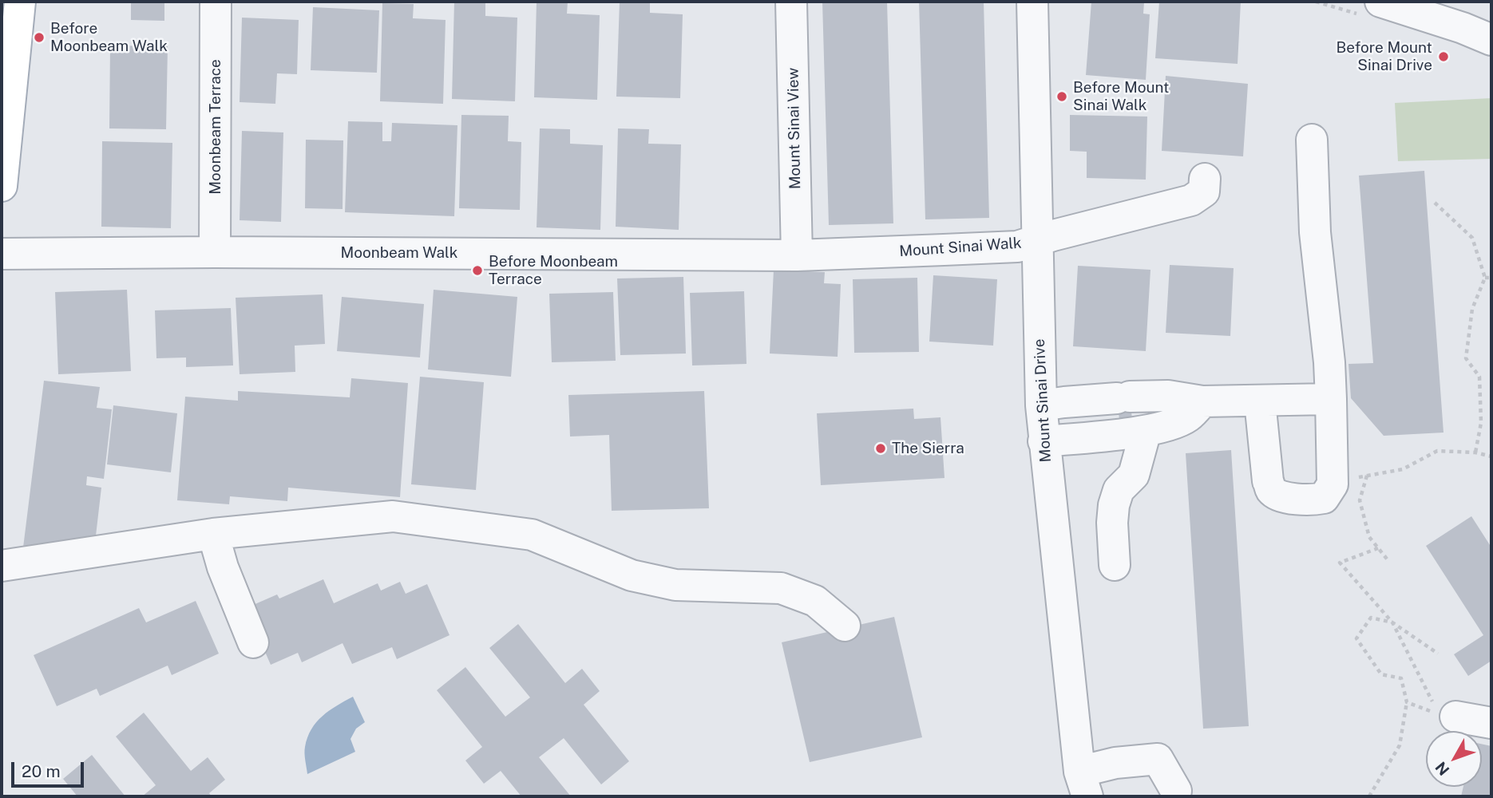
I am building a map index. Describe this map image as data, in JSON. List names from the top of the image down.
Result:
{
  "streets": {
    "street": [
      "Moonbeam Terrace",
      "Mount Sinai View",
      "Mount Sinai Walk",
      "Moonbeam Walk",
      "Mount Sinai Drive"
    ]
  },
  "crossings": [
    ["Moonbeam Terrace", "Moonbeam Walk"],
    ["Mount Sinai View", "Mount Sinai Walk"],
    ["Mount Sinai View", "Moonbeam Walk"],
    ["Mount Sinai Walk", "Moonbeam Walk"],
    ["Mount Sinai Walk", "Mount Sinai Drive"]
  ],
  "places": [
    "Before Moonbeam Walk",
    "Before Mount Sinai Drive",
    "Before Mount Sinai Walk",
    "Before Moonbeam Terrace",
    "The Sierra"
  ],
  "scale_bar": "20 m",
  "north": "bottom left"
}
